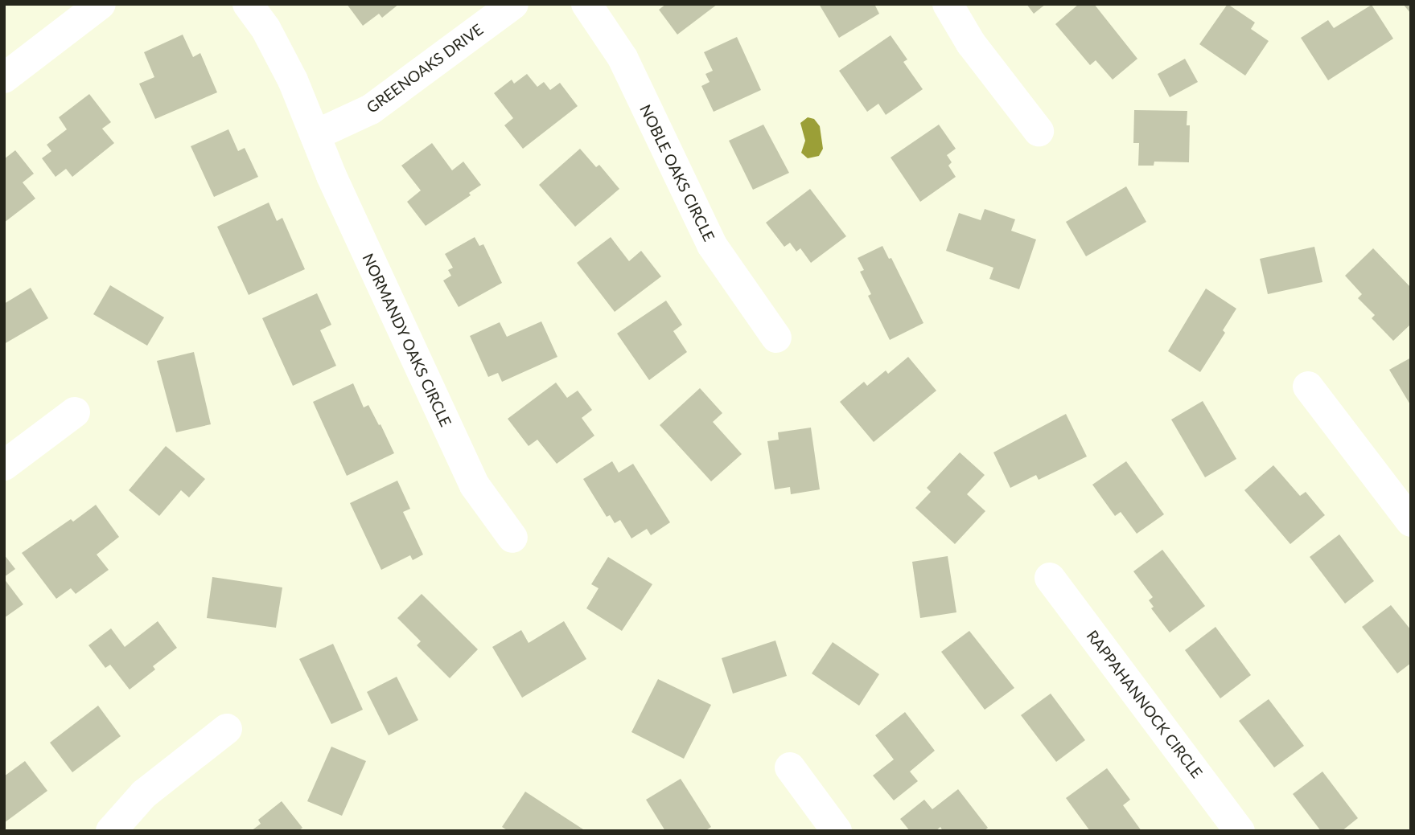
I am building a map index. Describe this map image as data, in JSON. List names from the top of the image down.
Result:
{
  "streets": {
    "street": [
      "GREENOAKS DRIVE",
      "NOBLE OAKS CIRCLE",
      "NORMANDY OAKS CIRCLE",
      "RAPPAHANNOCK CIRCLE"
    ]
  },
  "crossings": [
    ["GREENOAKS DRIVE", "NORMANDY OAKS CIRCLE"]
  ]
}
